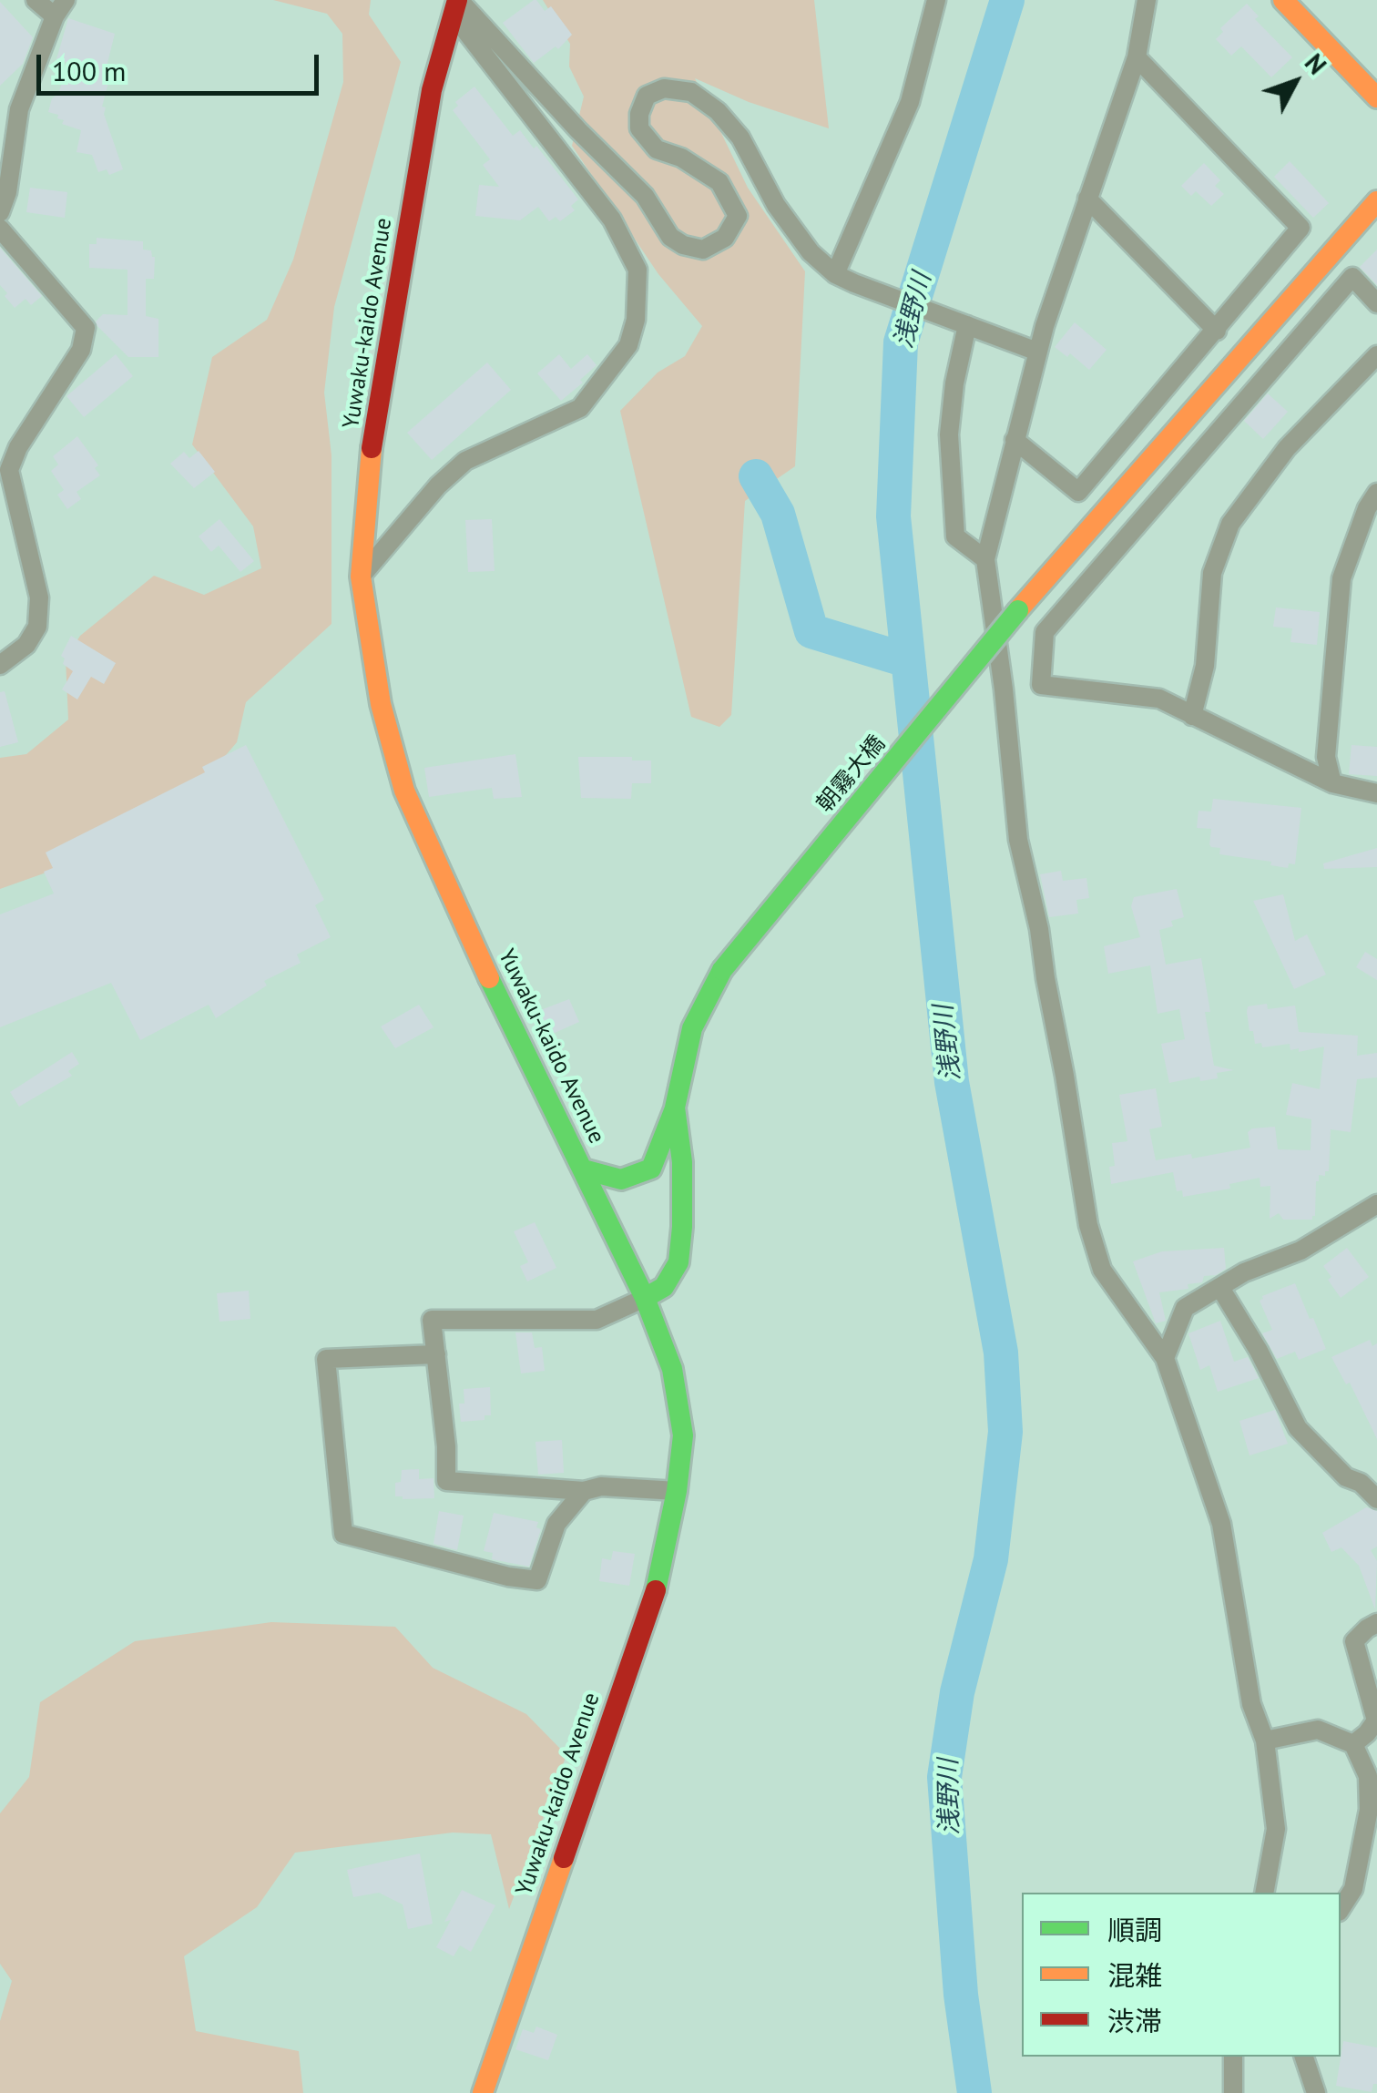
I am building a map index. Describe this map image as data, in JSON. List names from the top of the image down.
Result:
{
  "streets": {
    "main road": ["Yuwaku-kaido Avenue", "朝霧大橋"]
  },
  "water": ["浅野川"],
  "legend": ["順調", "混雑", "渋滞"],
  "scale_bar": "100 m",
  "north": "top right"
}
